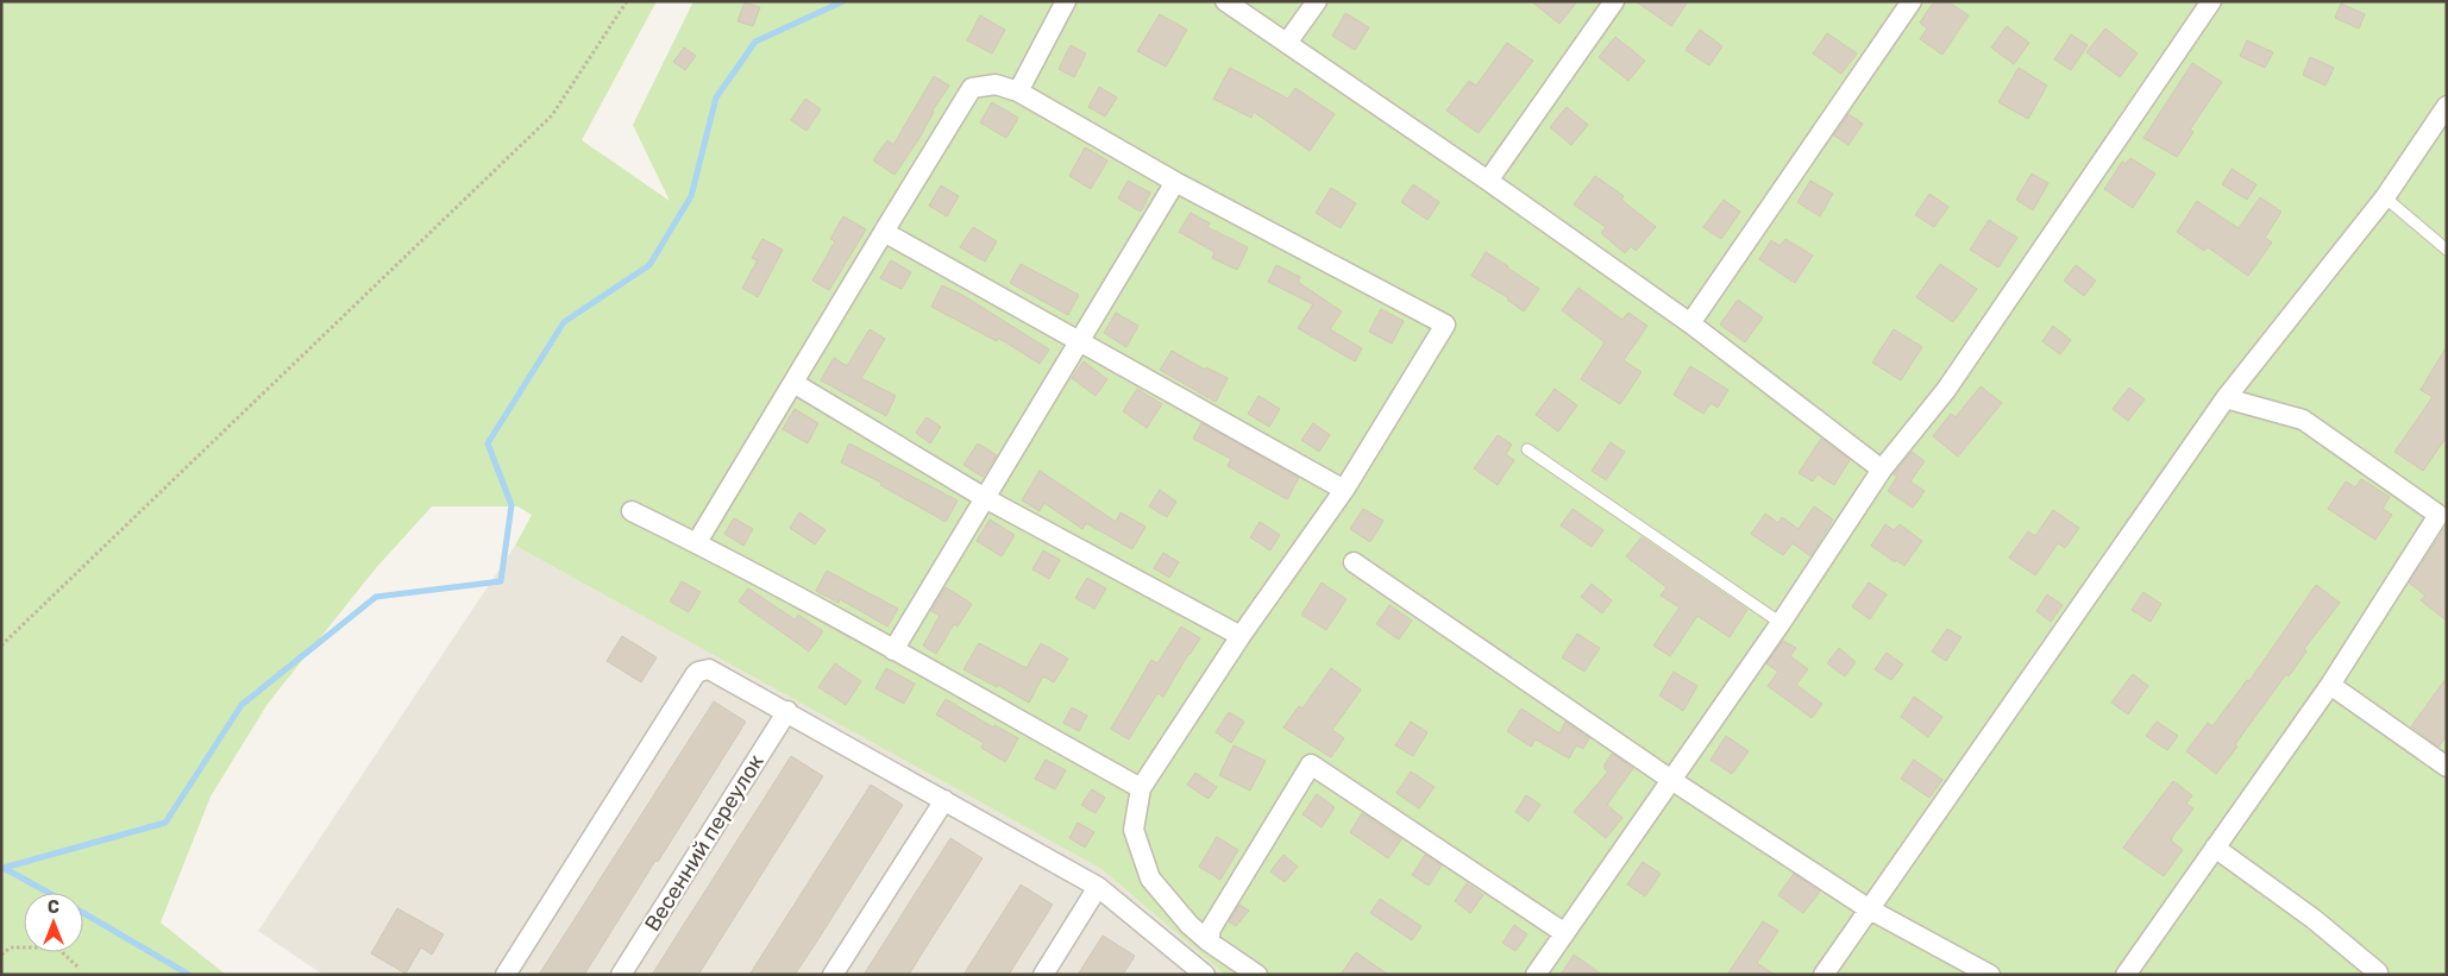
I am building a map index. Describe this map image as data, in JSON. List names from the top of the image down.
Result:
{
  "streets": {
    "street": ["Весенний переулок"]
  },
  "north": "top"
}
